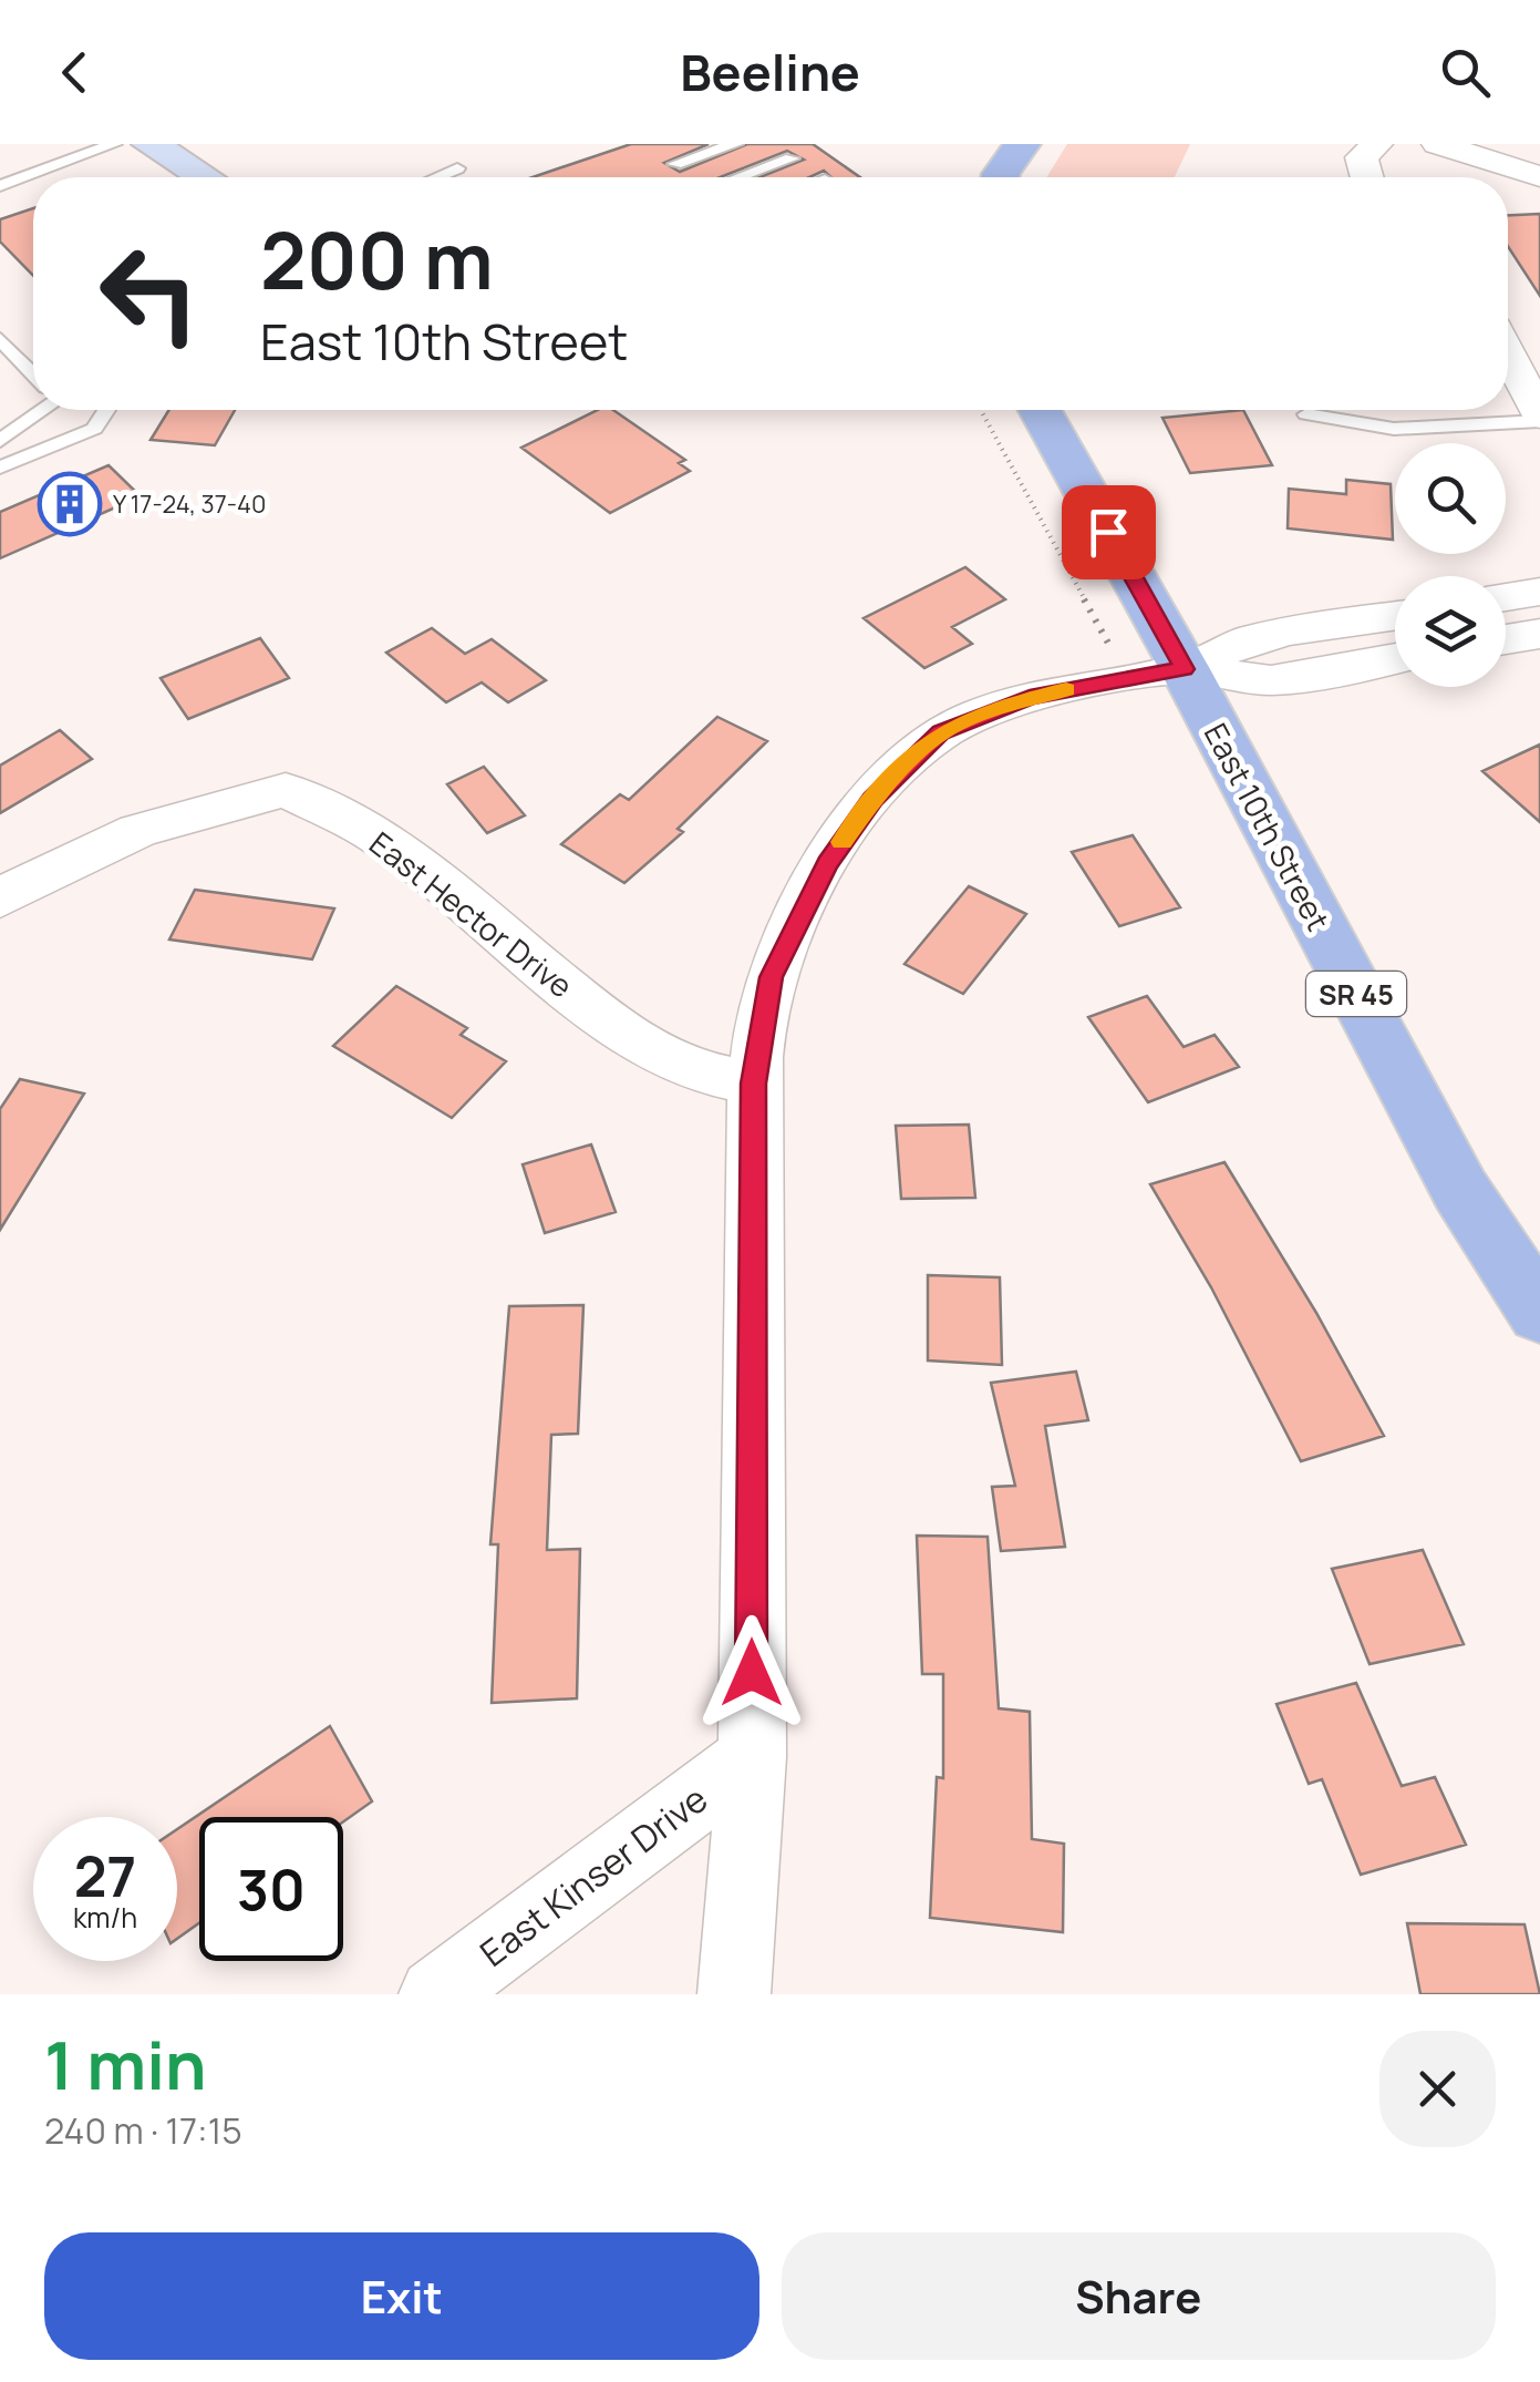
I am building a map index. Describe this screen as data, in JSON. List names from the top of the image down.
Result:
{
  "streets": {
    "main road": ["East 10th Street", "SR 45"],
    "street": ["East Hector Drive", "East Kinser Drive"]
  },
  "places": {
    "building": ["Y 17-24, 37-40"]
  },
  "page": {
    "header": "Beeline",
    "turn": ["200 m", "East 10th Street"],
    "speed": "27 km/h",
    "limit": "30",
    "heading": ["1 min", "240 m · 17:15"],
    "buttons": ["Exit", "Share"]
  }
}
